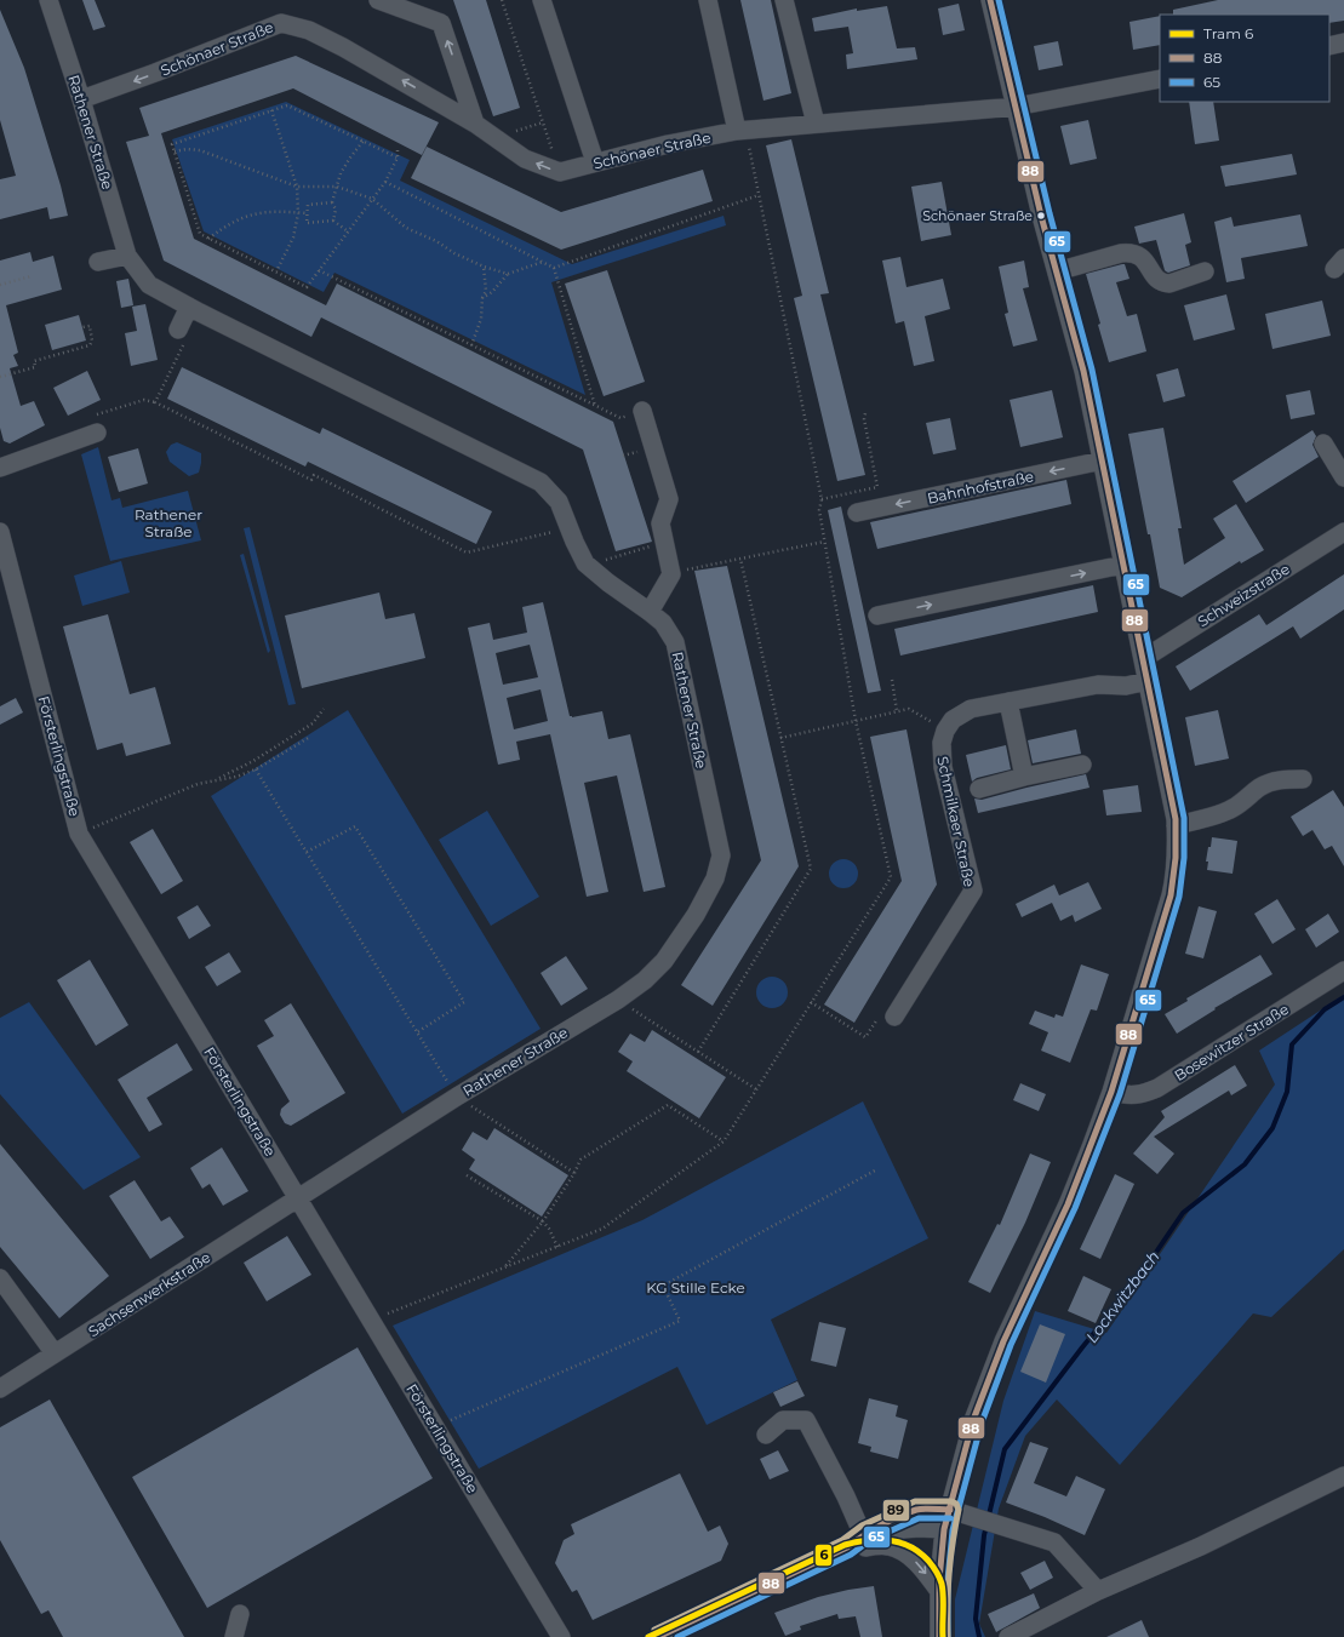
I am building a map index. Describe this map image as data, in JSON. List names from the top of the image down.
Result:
{
  "streets": {
    "street": [
      "Schönaer Straße",
      "Rathener Straße",
      "Bahnhofstraße",
      "Schweizstraße",
      "Försterlingstraße",
      "Schmilkaer Straße",
      "Bosewitzer Straße",
      "Sachsenwerkstraße"
    ]
  },
  "crossings": [
    ["Schönaer Straße", "Rathener Straße"],
    ["Rathener Straße", "Försterlingstraße"],
    ["Rathener Straße", "Sachsenwerkstraße"],
    ["Försterlingstraße", "Sachsenwerkstraße"]
  ],
  "one_way": ["Schönaer Straße"],
  "water": ["Lockwitzbach"],
  "parks": ["Rathener Straße", "KG Stille Ecke"],
  "places": ["Schönaer Straße"],
  "lines": [
    "transit line 88",
    "transit line 65",
    "transit line 89",
    "tram line 6"
  ],
  "legend": ["Tram 6", "88", "65"]
}
